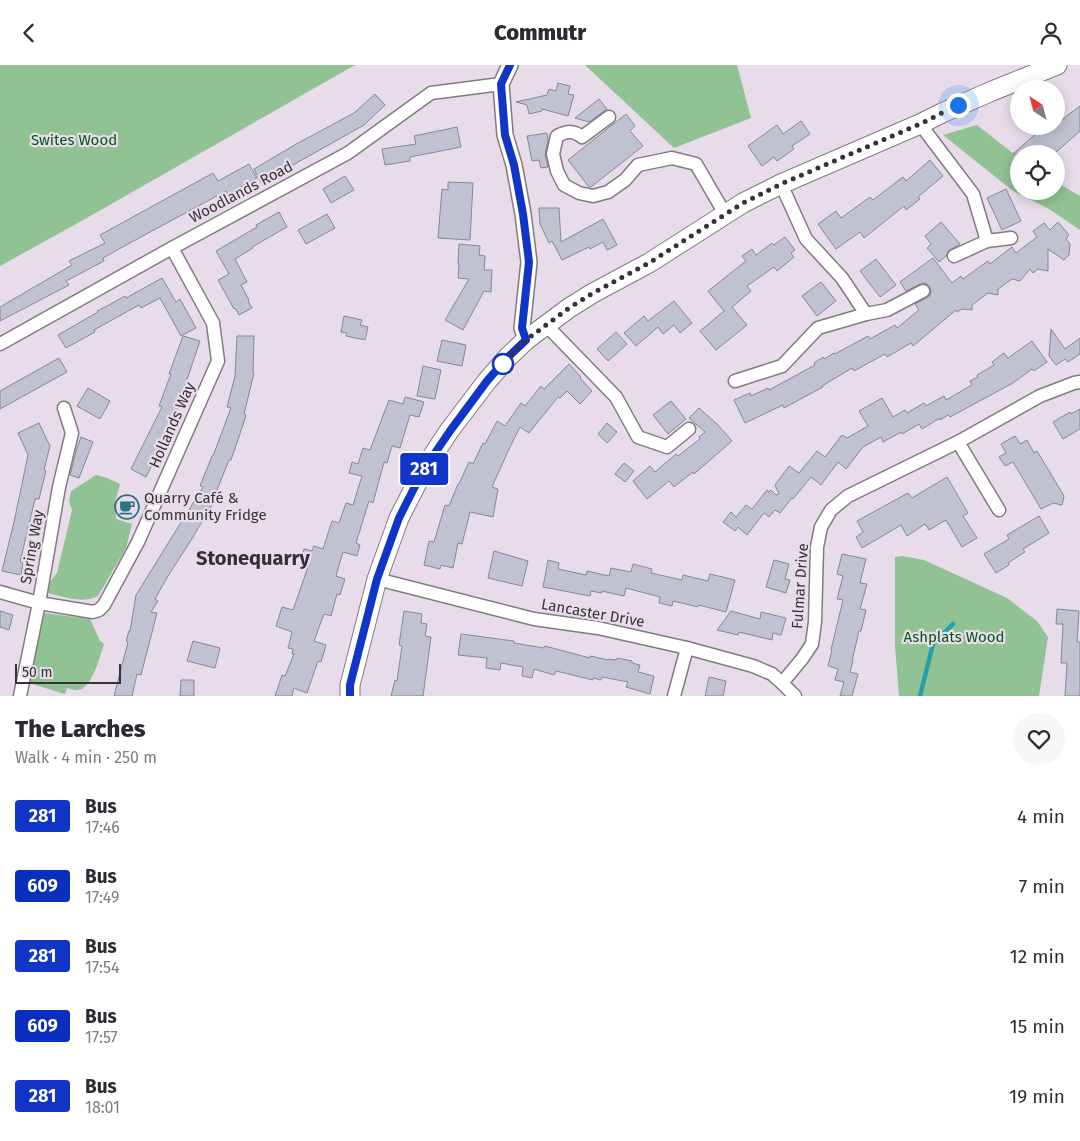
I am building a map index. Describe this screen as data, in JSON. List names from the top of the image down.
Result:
{
  "streets": {
    "street": [
      "Woodlands Road",
      "Hollands Way",
      "Spring Way",
      "Fulmar Drive",
      "Lancaster Drive"
    ]
  },
  "crossings": [
    ["Woodlands Road", "Hollands Way"],
    ["Hollands Way", "Spring Way"],
    ["Fulmar Drive", "Lancaster Drive"]
  ],
  "districts": ["Stonequarry"],
  "parks": ["Swites Wood", "Ashplats Wood"],
  "places": {
    "cafe": ["Quarry Café & Community Fridge"]
  },
  "lines": ["bus line 281"],
  "scale_bar": "50 m",
  "north": "top left",
  "page": {
    "header": "Commutr",
    "on_map": "281",
    "scale": "50 m",
    "heading": ["The Larches", "Walk · 4 min · 250 m"],
    "list": [
      {
        "mark": "281",
        "name": "Bus",
        "note": "17:46",
        "value": "4 min"
      },
      {
        "mark": "609",
        "name": "Bus",
        "note": "17:49",
        "value": "7 min"
      },
      {
        "mark": "281",
        "name": "Bus",
        "note": "17:54",
        "value": "12 min"
      },
      {
        "mark": "609",
        "name": "Bus",
        "note": "17:57",
        "value": "15 min"
      },
      {
        "mark": "281",
        "name": "Bus",
        "note": "18:01",
        "value": "19 min"
      }
    ]
  }
}
